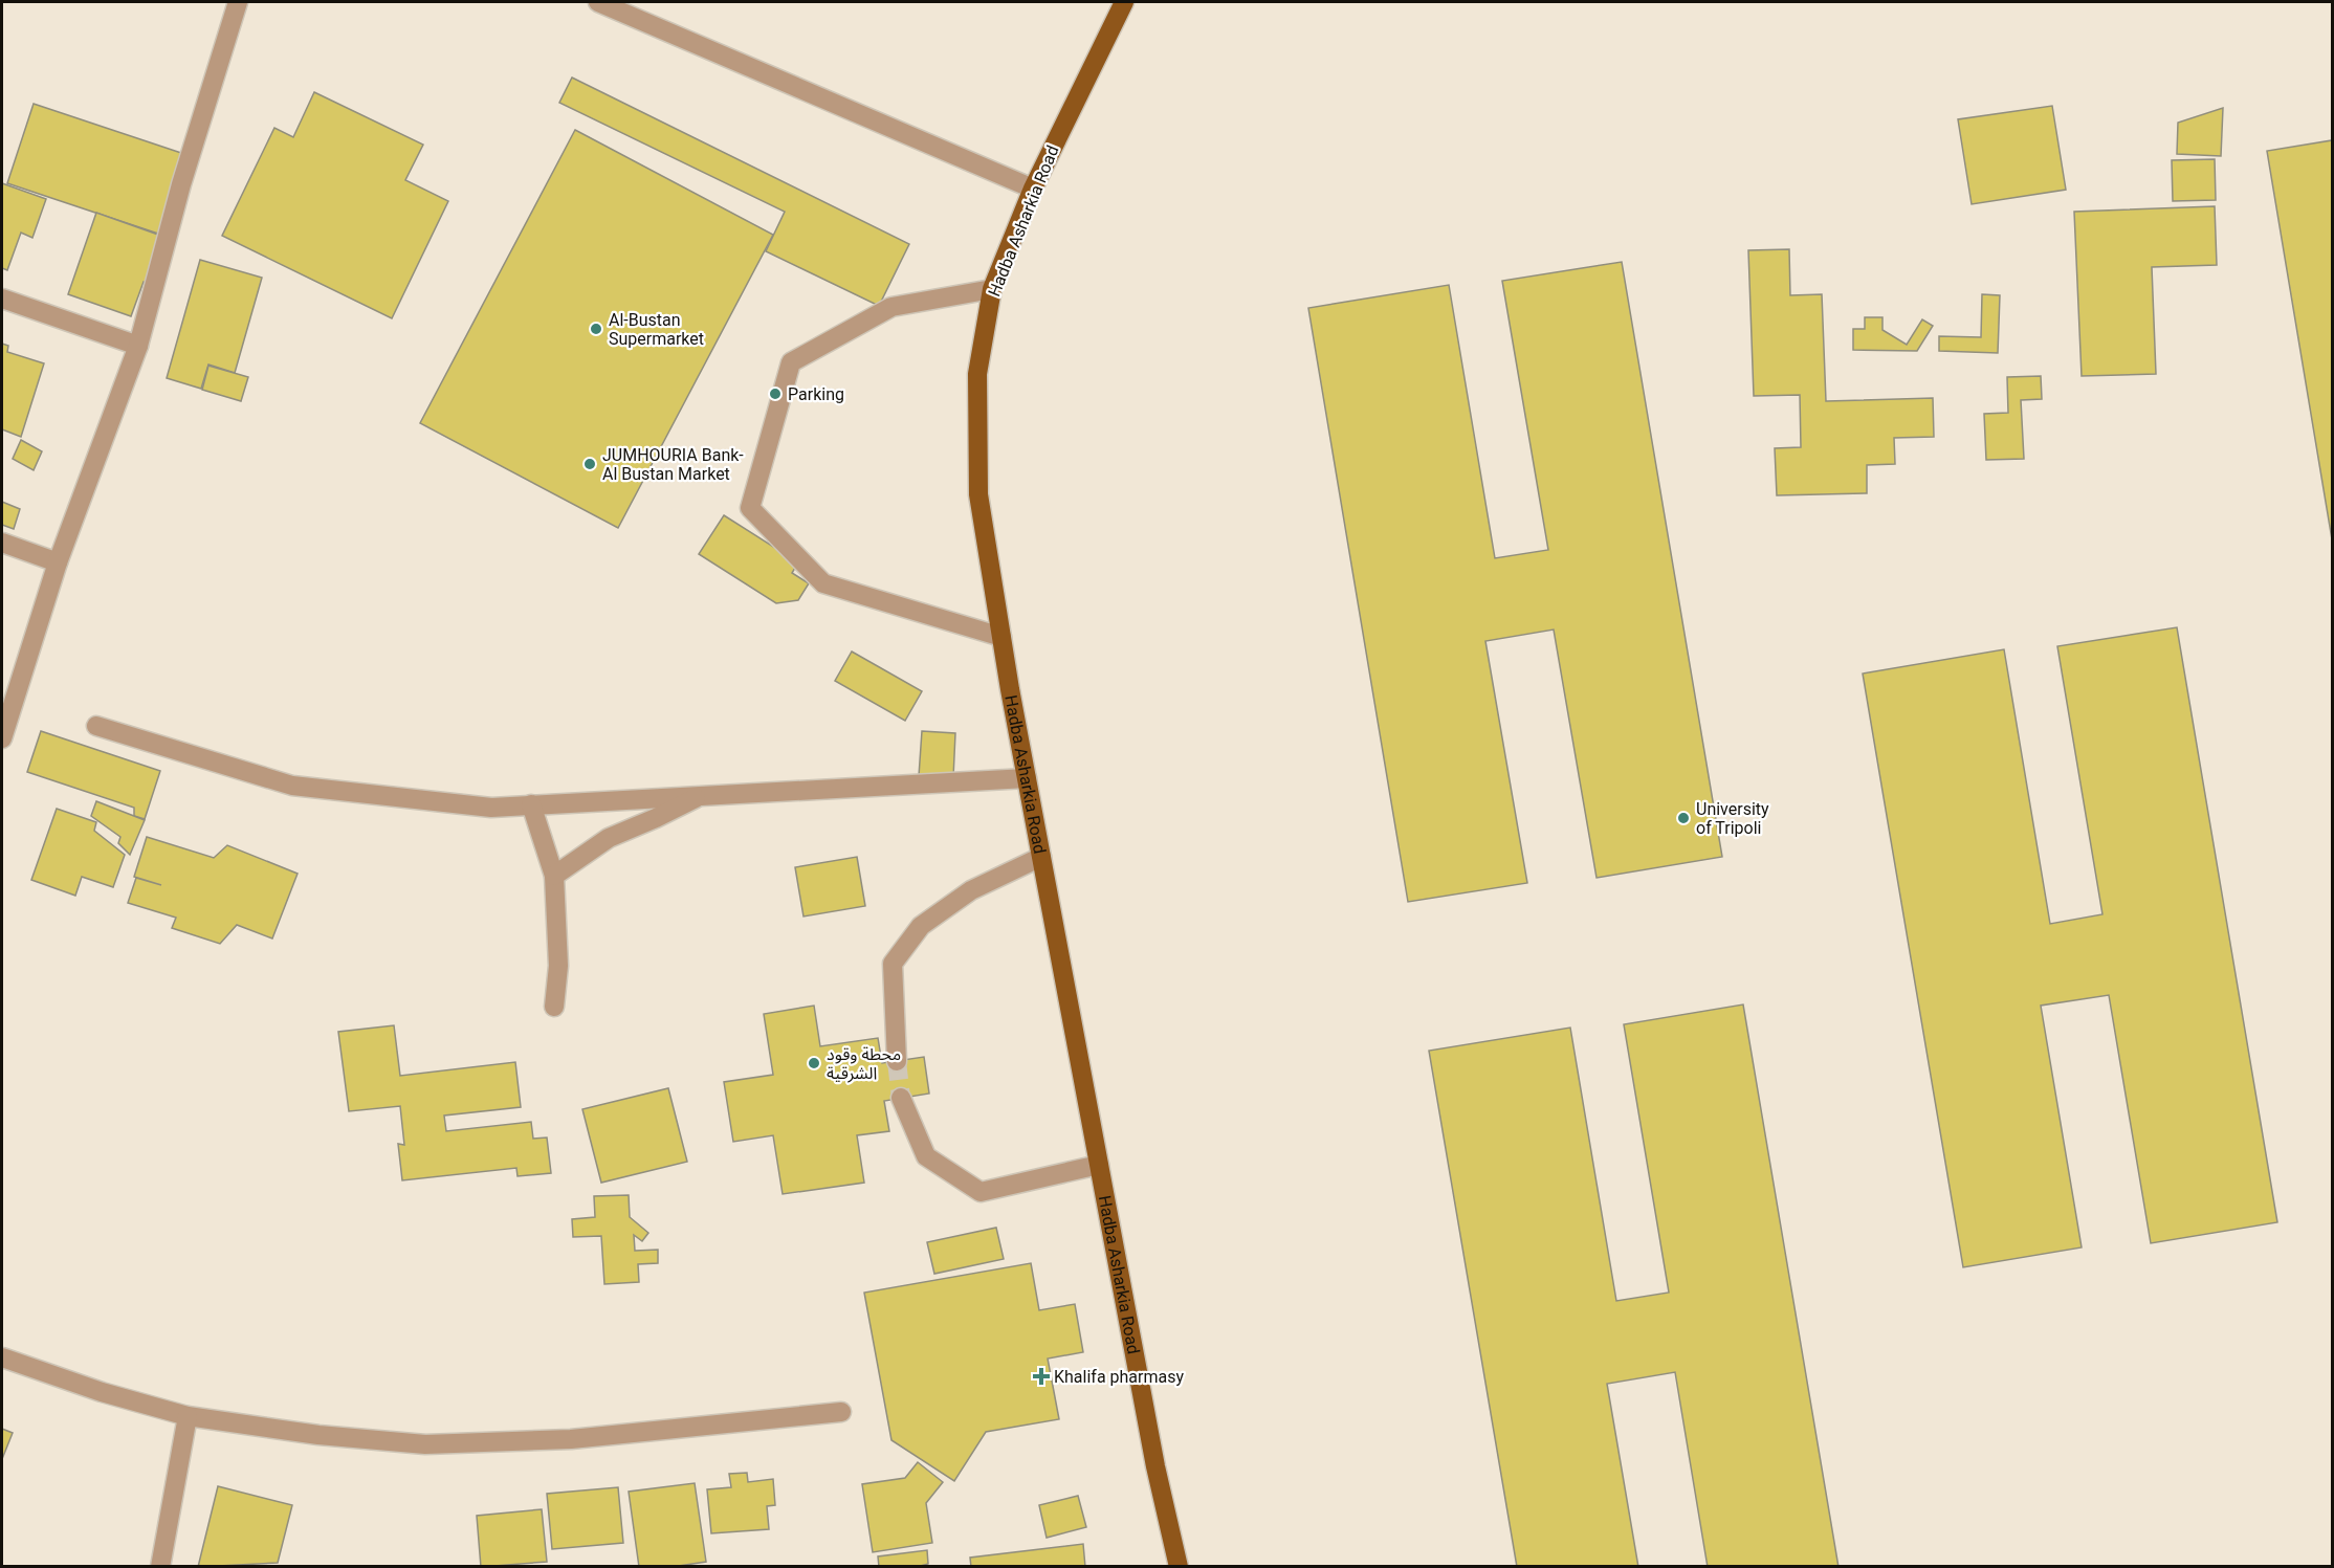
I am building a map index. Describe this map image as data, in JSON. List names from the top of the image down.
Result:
{
  "streets": {
    "main road": ["Hadba Asharkia Road"]
  },
  "places": {
    "other": [
      "Al-Bustan Supermarket",
      "Parking",
      "JUMHOURIA Bank- Al Bustan Market",
      "University of Tripoli",
      "محطة وقود الشرقية"
    ],
    "health": ["Khalifa pharmasy"]
  }
}
